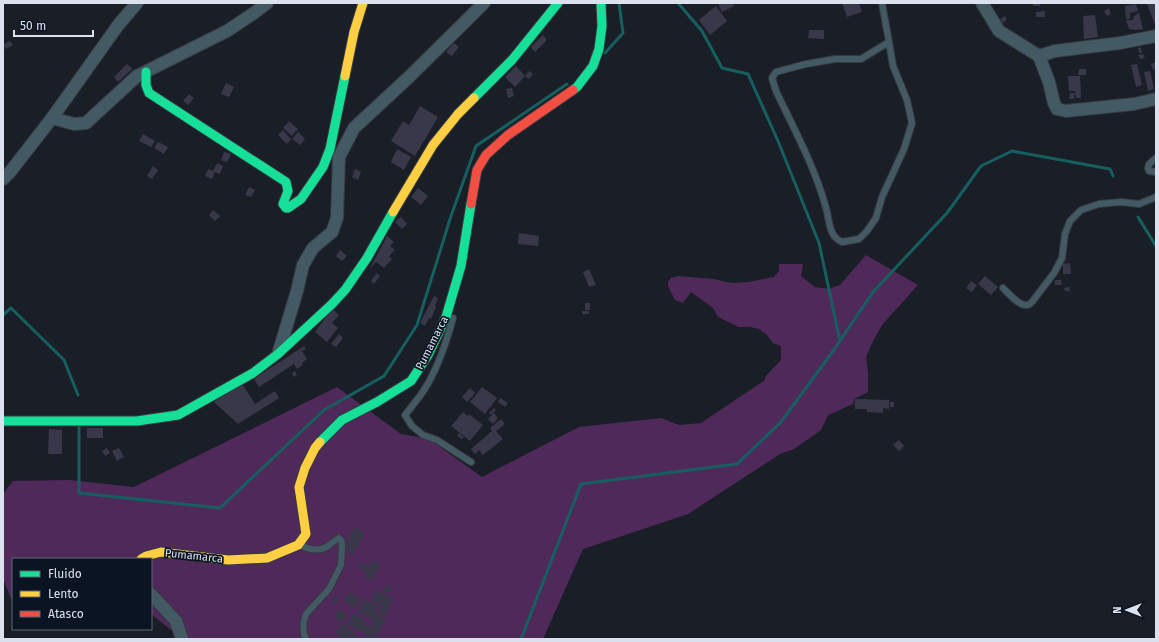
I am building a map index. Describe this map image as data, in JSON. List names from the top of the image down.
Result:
{
  "streets": {
    "street": ["Pumamarca"]
  },
  "legend": ["Fluido", "Lento", "Atasco"],
  "scale_bar": "50 m",
  "north": "left"
}
